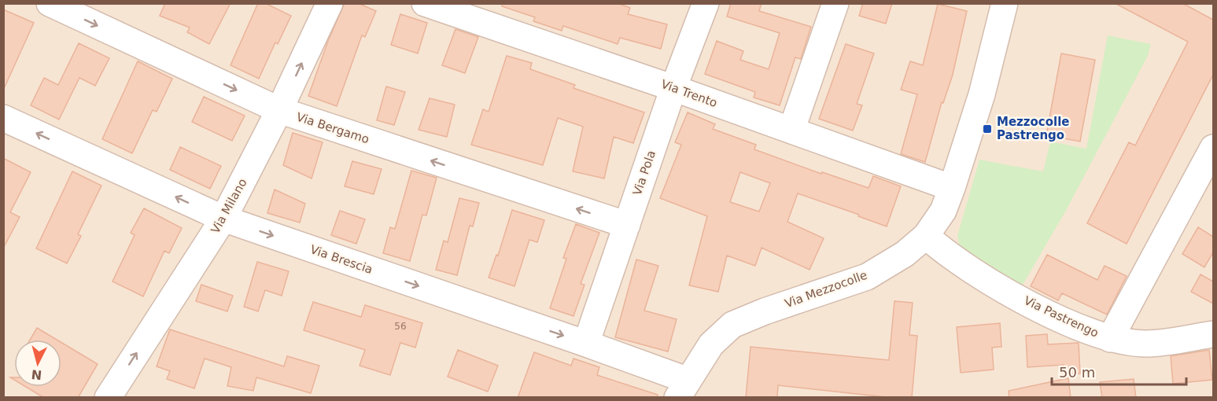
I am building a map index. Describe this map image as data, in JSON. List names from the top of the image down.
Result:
{
  "streets": {
    "street": [
      "Via Trento",
      "Via Bergamo",
      "Via Pola",
      "Via Milano",
      "Via Brescia",
      "Via Mezzocolle",
      "Via Pastrengo"
    ]
  },
  "crossings": [
    ["Via Trento", "Via Pola"],
    ["Via Trento", "Via Mezzocolle"],
    ["Via Bergamo", "Via Pola"],
    ["Via Bergamo", "Via Milano"],
    ["Via Pola", "Via Brescia"],
    ["Via Milano", "Via Brescia"],
    ["Via Brescia", "Via Mezzocolle"],
    ["Via Mezzocolle", "Via Pastrengo"]
  ],
  "one_way": ["Via Milano"],
  "places": {
    "transit": ["Mezzocolle Pastrengo"]
  },
  "house_numbers": ["56"],
  "scale_bar": "50 m",
  "north": "bottom"
}
